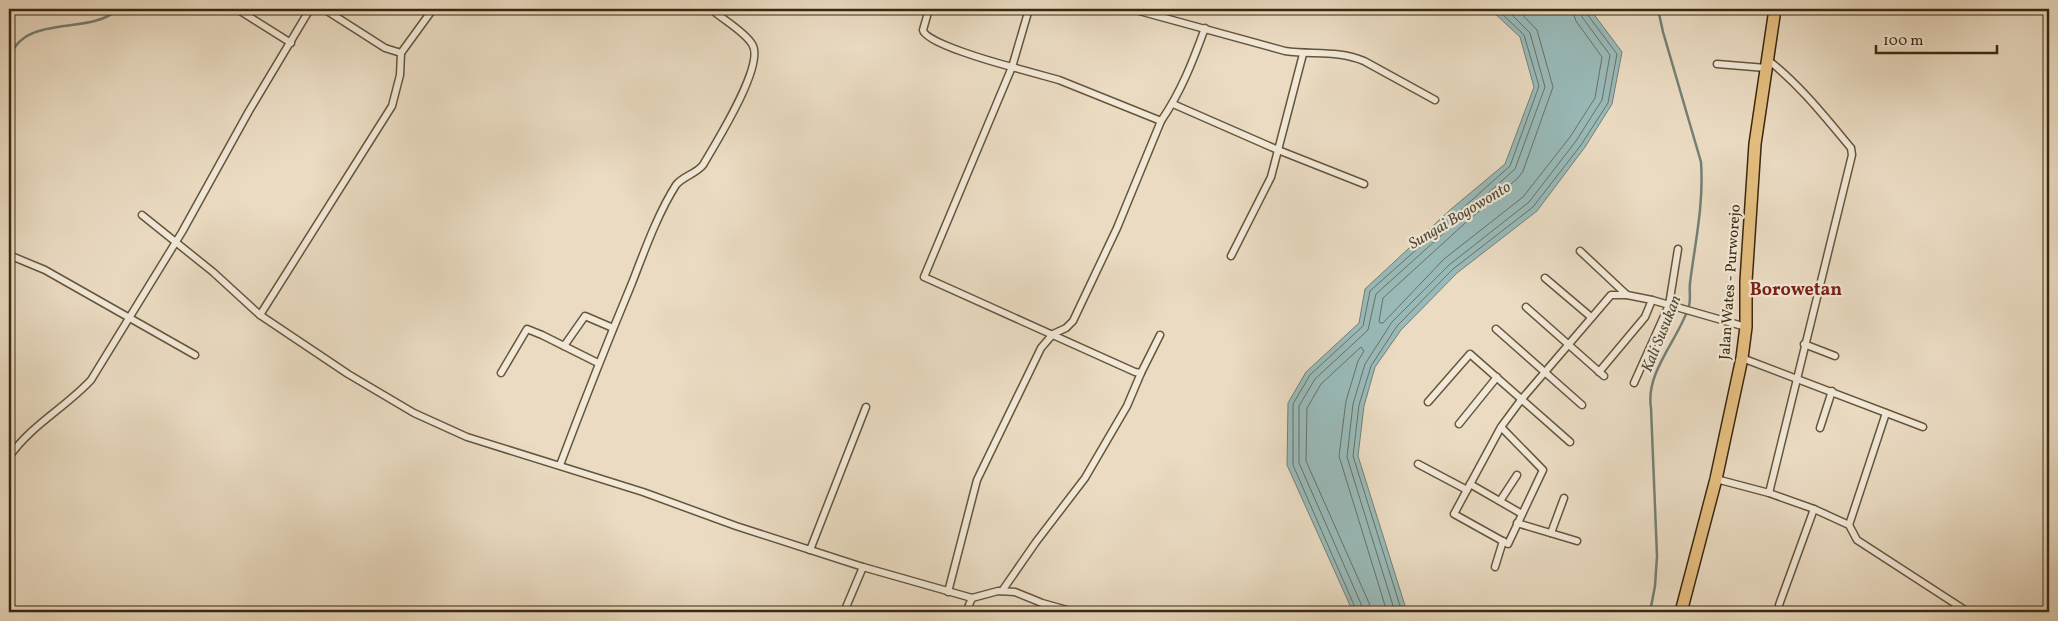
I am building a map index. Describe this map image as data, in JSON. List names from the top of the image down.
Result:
{
  "streets": {
    "highway": ["Jalan Wates - Purworejo"]
  },
  "districts": ["Borowetan"],
  "water": ["Sungai Bogowonto", "Kali Susukan"],
  "scale_bar": "100 m"
}
